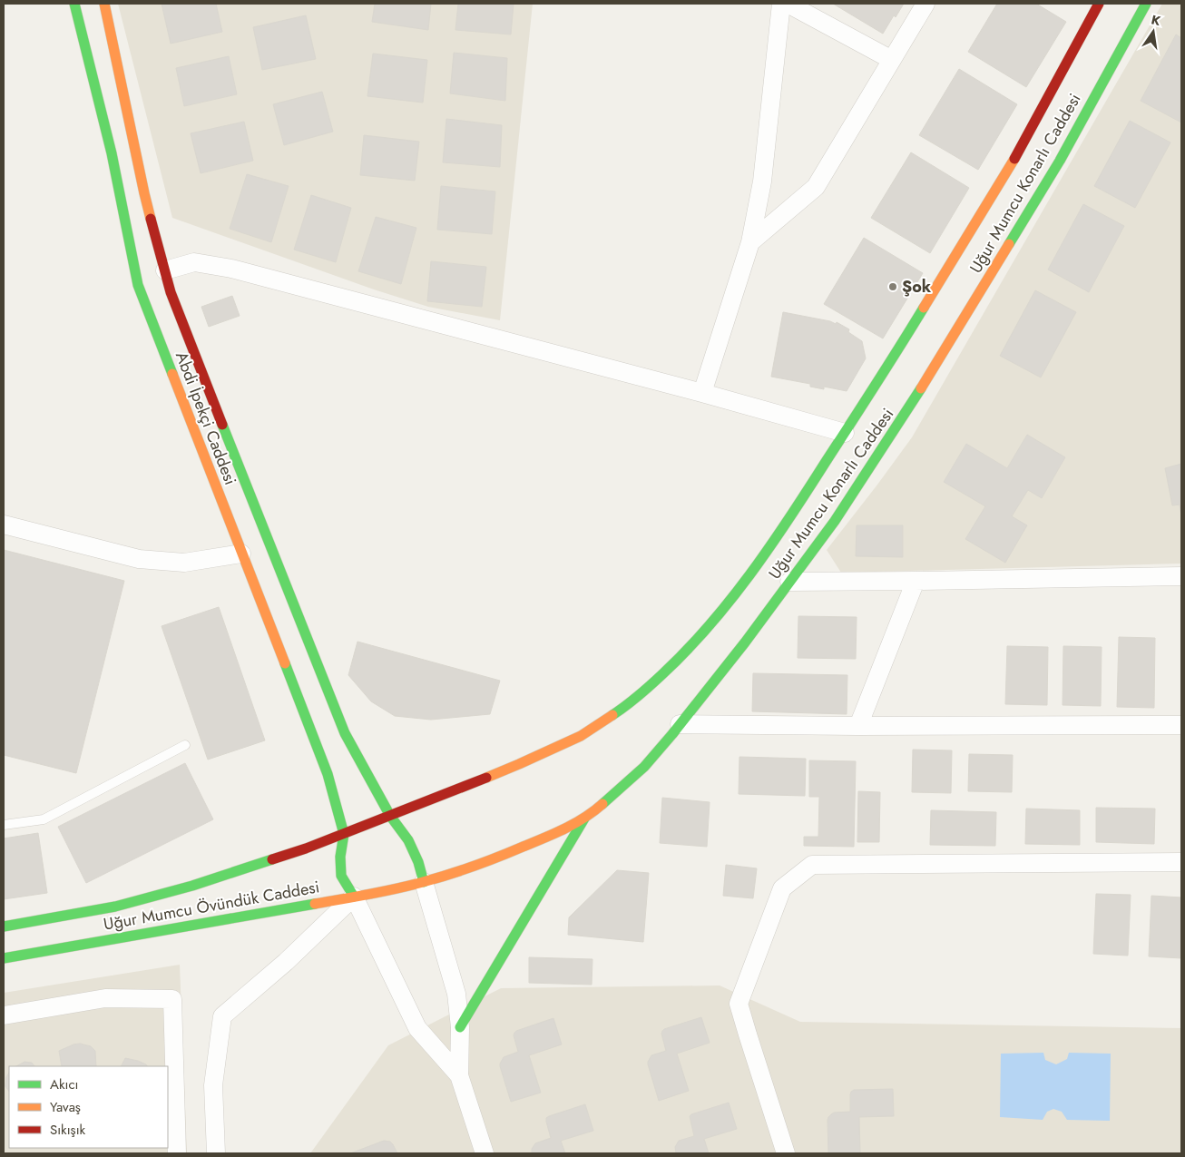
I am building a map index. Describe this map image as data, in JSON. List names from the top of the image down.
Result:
{
  "streets": {
    "street": ["Uğur Mumcu Konarlı Caddesi", "Abdi İpekçi Caddesi", "Uğur Mumcu Övündük Caddesi"]
  },
  "crossings": [
    ["Uğur Mumcu Konarlı Caddesi", "Abdi İpekçi Caddesi"],
    ["Uğur Mumcu Konarlı Caddesi", "Uğur Mumcu Övündük Caddesi"],
    ["Abdi İpekçi Caddesi", "Uğur Mumcu Övündük Caddesi"]
  ],
  "places": ["Şok"],
  "legend": ["Akıcı", "Yavaş", "Sıkışık"],
  "north": "top"
}
